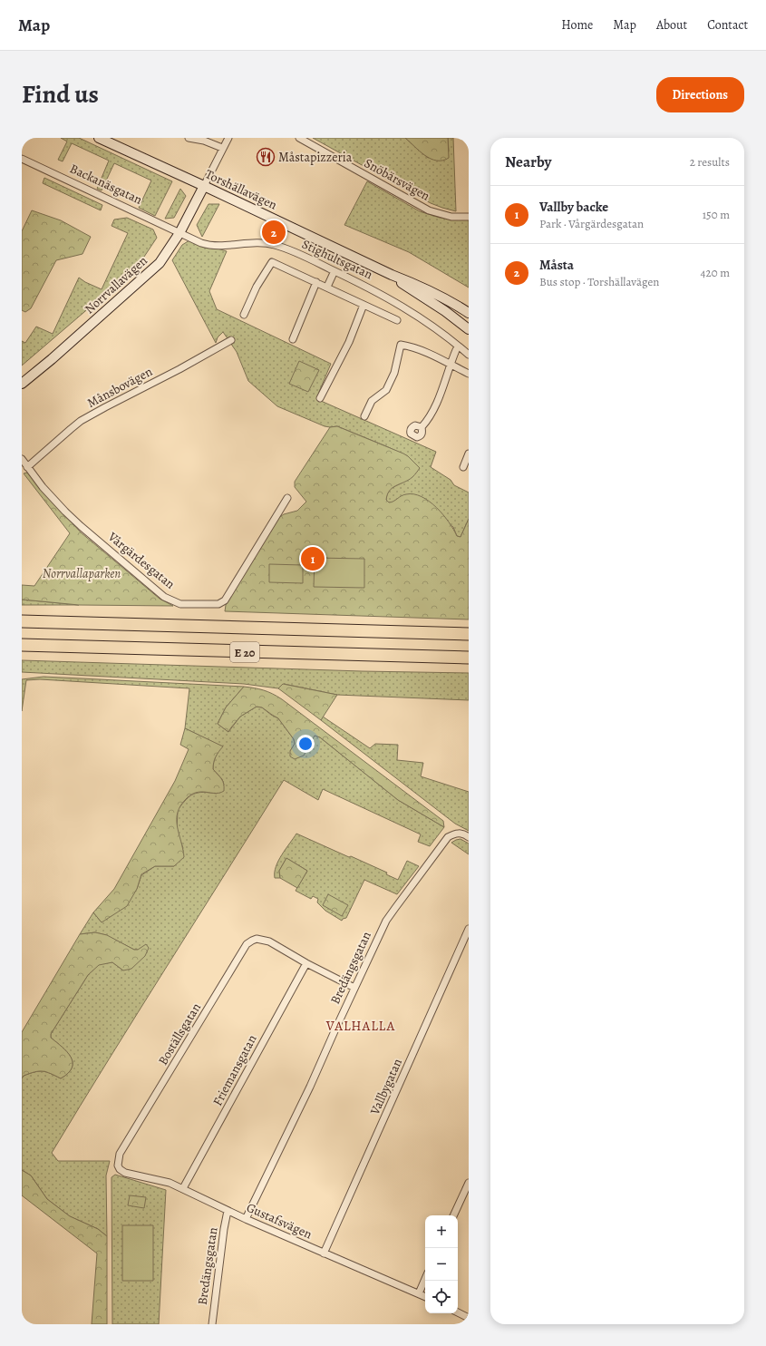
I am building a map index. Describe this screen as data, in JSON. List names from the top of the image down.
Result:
{
  "streets": {
    "highway": ["E 20"],
    "main road": ["Torshällavägen", "Norrvallavägen"],
    "street": [
      "Snöbärsvägen",
      "Backanäsgatan",
      "Stighultsgatan",
      "Månsbovägen",
      "Vårgärdesgatan",
      "Bredängsgatan",
      "Boställsgatan",
      "Friemansgatan",
      "Vallbygatan",
      "Gustafsvägen"
    ]
  },
  "crossings": [
    ["Backanäsgatan", "Stighultsgatan"],
    ["Backanäsgatan", "Norrvallavägen"],
    ["Torshällavägen", "Norrvallavägen"],
    ["Stighultsgatan", "Norrvallavägen"],
    ["Månsbovägen", "Vårgärdesgatan"],
    ["Bredängsgatan", "Boställsgatan"],
    ["Bredängsgatan", "Gustafsvägen"],
    ["Boställsgatan", "Friemansgatan"],
    ["Boställsgatan", "Gustafsvägen"],
    ["Friemansgatan", "Gustafsvägen"],
    ["Vallbygatan", "Gustafsvägen"]
  ],
  "districts": ["VALHALLA"],
  "parks": ["Norrvallaparken"],
  "places": {
    "restaurant": ["Måstapizzeria"]
  },
  "page": {
    "header": "Map",
    "nav": [
      "Home",
      "Map",
      "About",
      "Contact"
    ],
    "title": "Find us",
    "buttons": "Directions",
    "heading": ["Nearby", "2 results"],
    "list": [
      {
        "mark": "1",
        "name": "Vallby backe",
        "note": "Park · Vårgärdesgatan",
        "value": "150 m"
      },
      {
        "mark": "2",
        "name": "Måsta",
        "note": "Bus stop · Torshällavägen",
        "value": "420 m"
      }
    ],
    "pins": ["2", "1"],
    "map_buttons": ["+", "−"]
  }
}
